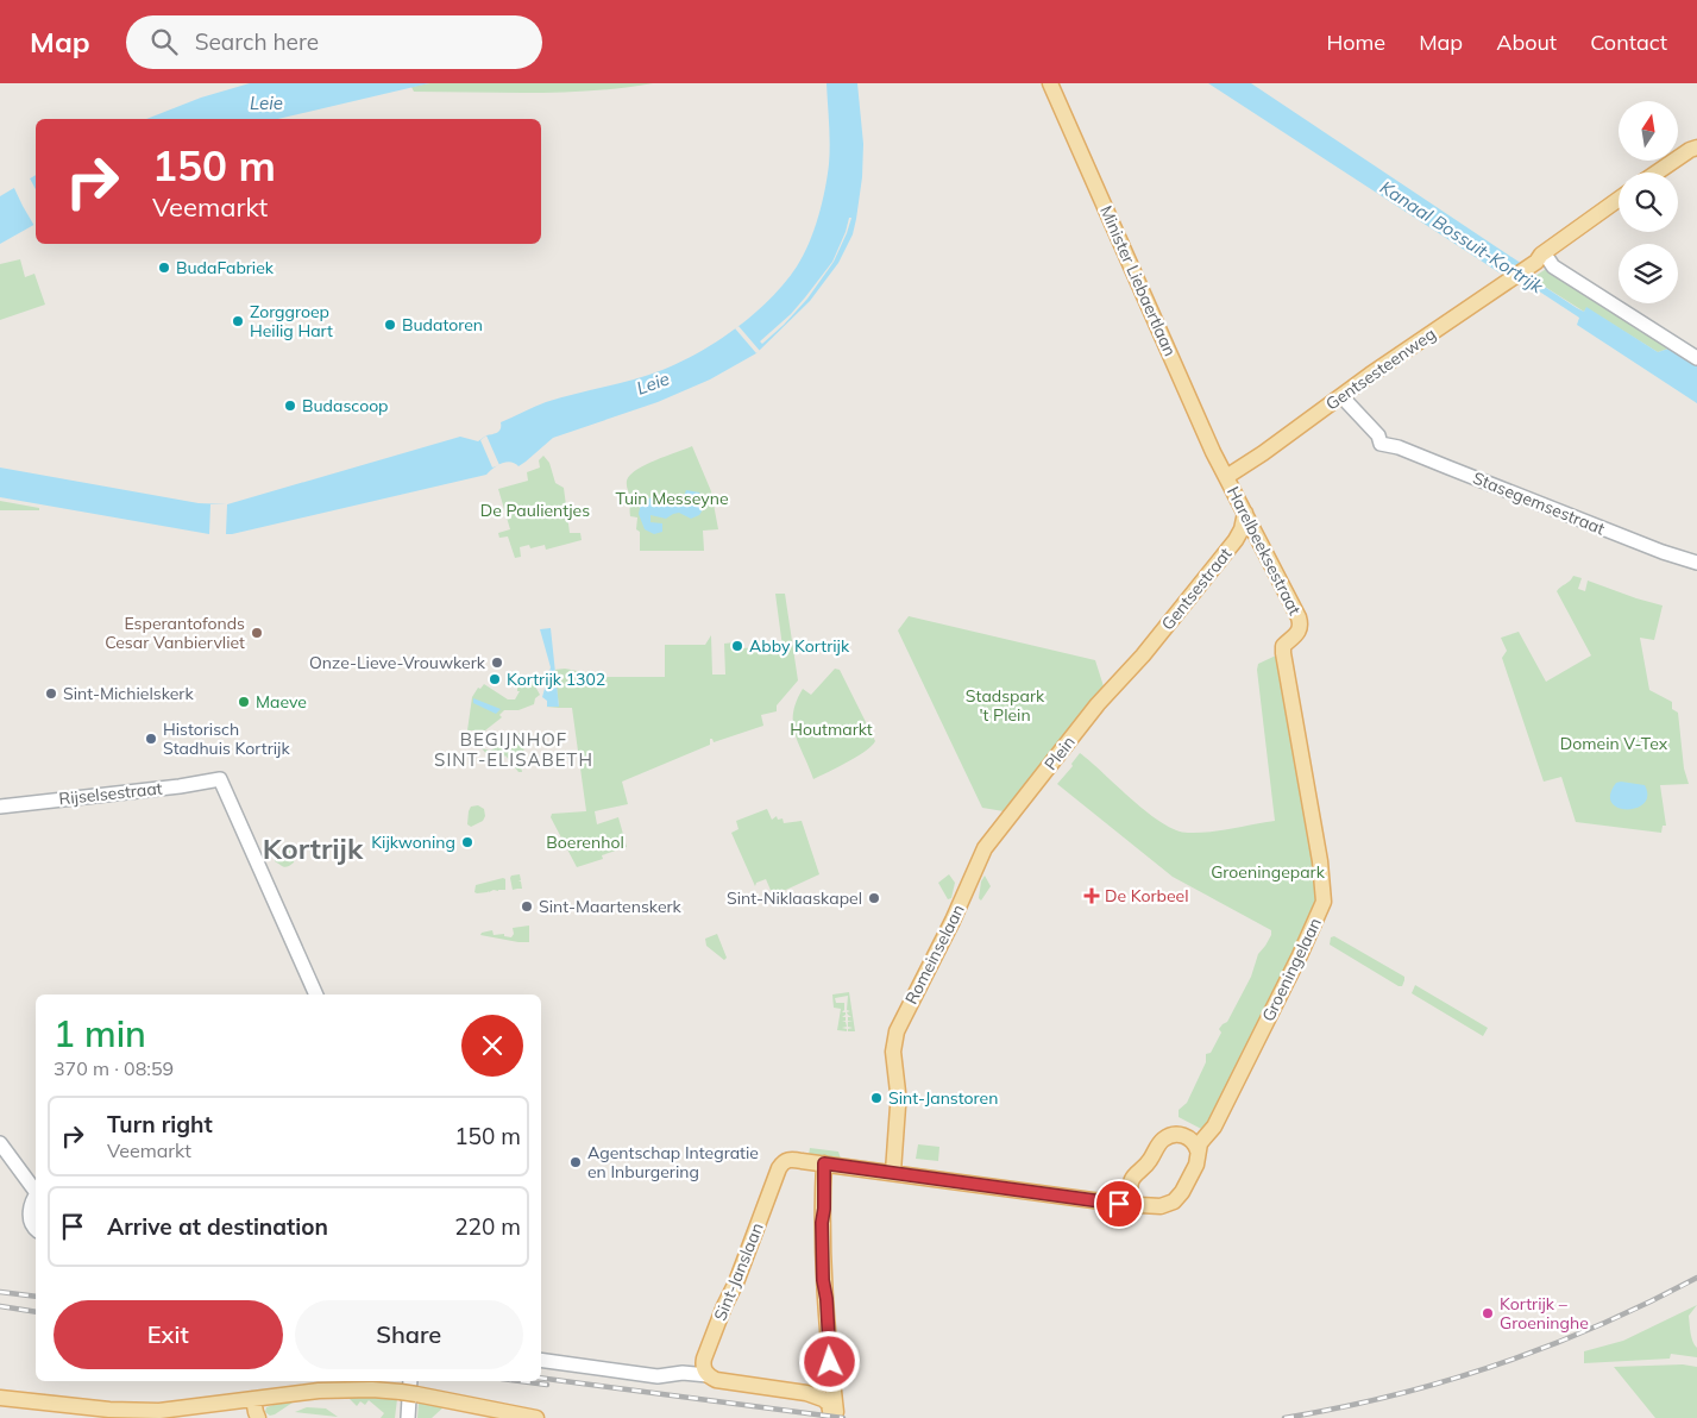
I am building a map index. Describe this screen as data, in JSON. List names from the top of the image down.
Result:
{
  "streets": {
    "main road": [
      "Minister Liebaertlaan",
      "Gentsesteenweg",
      "Harelbeeksestraat",
      "Gentsestraat",
      "Plein",
      "Romeinselaan",
      "Groeningelaan",
      "Sint-Janslaan"
    ],
    "street": ["Stasegemsestraat", "Rijselsestraat"]
  },
  "crossings": [
    ["Minister Liebaertlaan", "Gentsesteenweg"],
    ["Minister Liebaertlaan", "Harelbeeksestraat"],
    ["Gentsesteenweg", "Stasegemsestraat"],
    ["Gentsesteenweg", "Harelbeeksestraat"],
    ["Harelbeeksestraat", "Gentsestraat"],
    ["Harelbeeksestraat", "Groeningelaan"],
    ["Gentsestraat", "Plein"],
    ["Plein", "Romeinselaan"]
  ],
  "districts": ["BEGIJNHOF SINT-ELISABETH", "Kortrijk"],
  "water": ["Leie", "Kanaal Bossuit-Kortrijk"],
  "parks": [
    "Tuin Messeyne",
    "De Paulientjes",
    "Stadspark 't Plein",
    "Houtmarkt",
    "Domein V-Tex",
    "Boerenhol",
    "Groeningepark"
  ],
  "places": {
    "other": [
      "BudaFabriek",
      "Zorggroep Heilig Hart",
      "Budatoren",
      "Budascoop",
      "Esperantofonds Cesar Vanbiervliet",
      "Abby Kortrijk",
      "Onze-Lieve-Vrouwkerk",
      "Kortrijk 1302",
      "Sint-Michielskerk",
      "Maeve",
      "Historisch Stadhuis Kortrijk",
      "Kijkwoning",
      "Sint-Niklaaskapel",
      "Sint-Maartenskerk",
      "Sint-Janstoren",
      "Agentschap Integratie en Inburgering",
      "Kortrijk – Groeninghe"
    ],
    "health": ["De Korbeel"]
  },
  "north": "top",
  "page": {
    "header": "Map",
    "search": "Search here",
    "nav": [
      "Home",
      "Map",
      "About",
      "Contact"
    ],
    "turn": ["150 m", "Veemarkt"],
    "heading": ["1 min", "370 m · 08:59"],
    "list": [
      {
        "name": "Turn right",
        "note": "Veemarkt",
        "value": "150 m"
      },
      {
        "name": "Arrive at destination",
        "value": "220 m"
      }
    ],
    "buttons": ["Exit", "Share"]
  }
}
